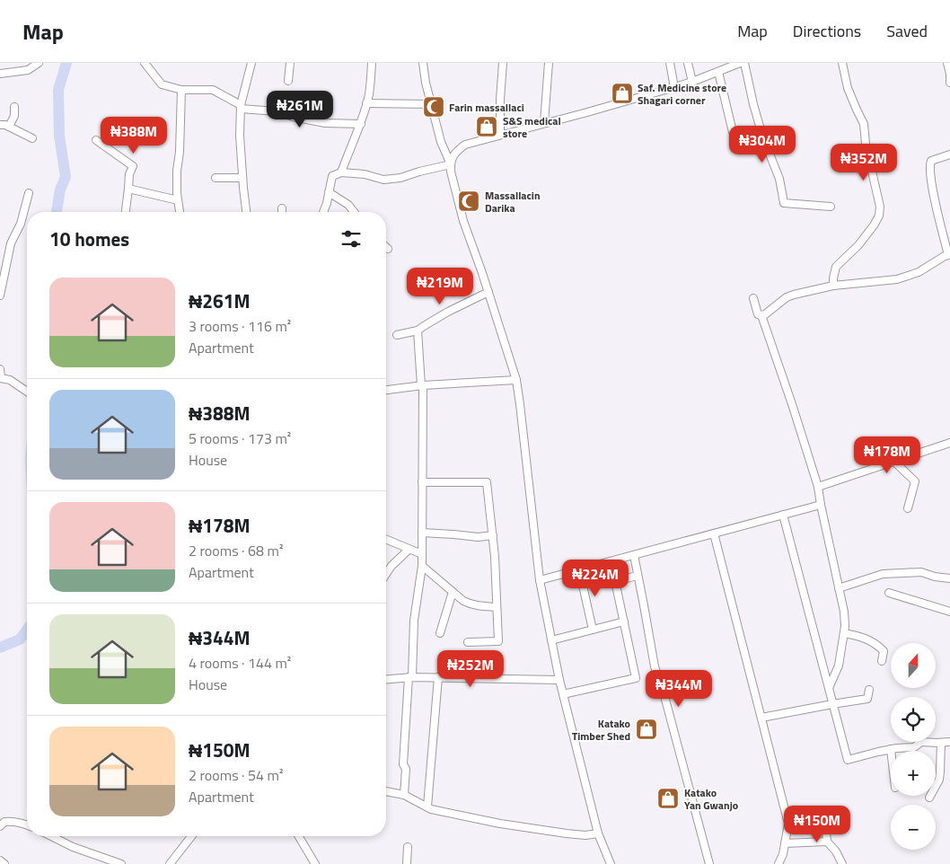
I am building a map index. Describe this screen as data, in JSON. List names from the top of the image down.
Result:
{
  "places": {
    "shop": [
      "Saf. Medicine store Shagari corner",
      "S&S medical store",
      "Katako Timber Shed",
      "Katako Yan Gwanjo"
    ],
    "mosque": ["Farin massallaci", "Massallacin Darika"]
  },
  "north": "top",
  "page": {
    "header": "Map",
    "nav": ["Map", "Directions", "Saved"],
    "price": [
      "₦261M",
      "₦388M",
      "₦304M",
      "₦352M",
      "₦219M",
      "₦178M",
      "₦224M",
      "₦252M",
      "₦344M",
      "₦150M"
    ],
    "heading": "10 homes",
    "list": [
      {
        "name": "₦261M",
        "note": "3 rooms · 116 m² · Apartment"
      },
      {
        "name": "₦388M",
        "note": "5 rooms · 173 m² · House"
      },
      {
        "name": "₦178M",
        "note": "2 rooms · 68 m² · Apartment"
      },
      {
        "name": "₦344M",
        "note": "4 rooms · 144 m² · House"
      },
      {
        "name": "₦150M",
        "note": "2 rooms · 54 m² · Apartment"
      }
    ],
    "map_buttons": ["+", "−"]
  }
}
